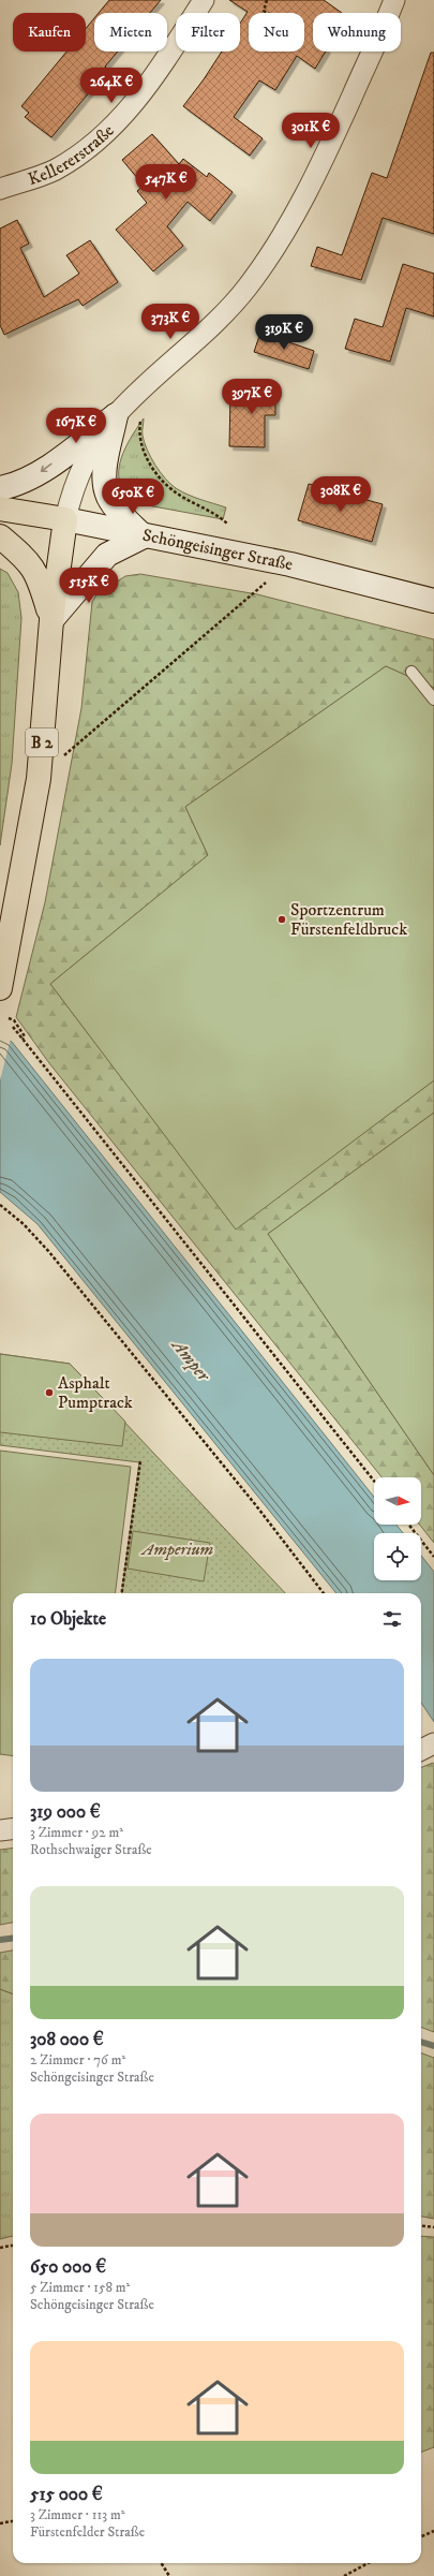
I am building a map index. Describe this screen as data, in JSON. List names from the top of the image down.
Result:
{
  "streets": {
    "main road": ["Schöngeisinger Straße", "B 2"],
    "street": ["Kellererstraße"]
  },
  "water": ["Amper"],
  "parks": ["Amperium"],
  "places": ["Sportzentrum Fürstenfeldbruck", "Asphalt Pumptrack"],
  "north": "right",
  "page": {
    "chip": [
      "Kaufen",
      "Mieten",
      "Filter",
      "Neu",
      "Wohnung"
    ],
    "price": [
      "264K €",
      "301K €",
      "547K €",
      "373K €",
      "319K €",
      "397K €",
      "167K €",
      "308K €",
      "650K €",
      "515K €"
    ],
    "heading": "10 Objekte",
    "list": [
      {
        "name": "319 000 €",
        "note": "3 Zimmer · 92 m² · Rothschwaiger Straße"
      },
      {
        "name": "308 000 €",
        "note": "2 Zimmer · 76 m² · Schöngeisinger Straße"
      },
      {
        "name": "650 000 €",
        "note": "5 Zimmer · 158 m² · Schöngeisinger Straße"
      },
      {
        "name": "515 000 €",
        "note": "3 Zimmer · 113 m² · Fürstenfelder Straße"
      }
    ]
  }
}
